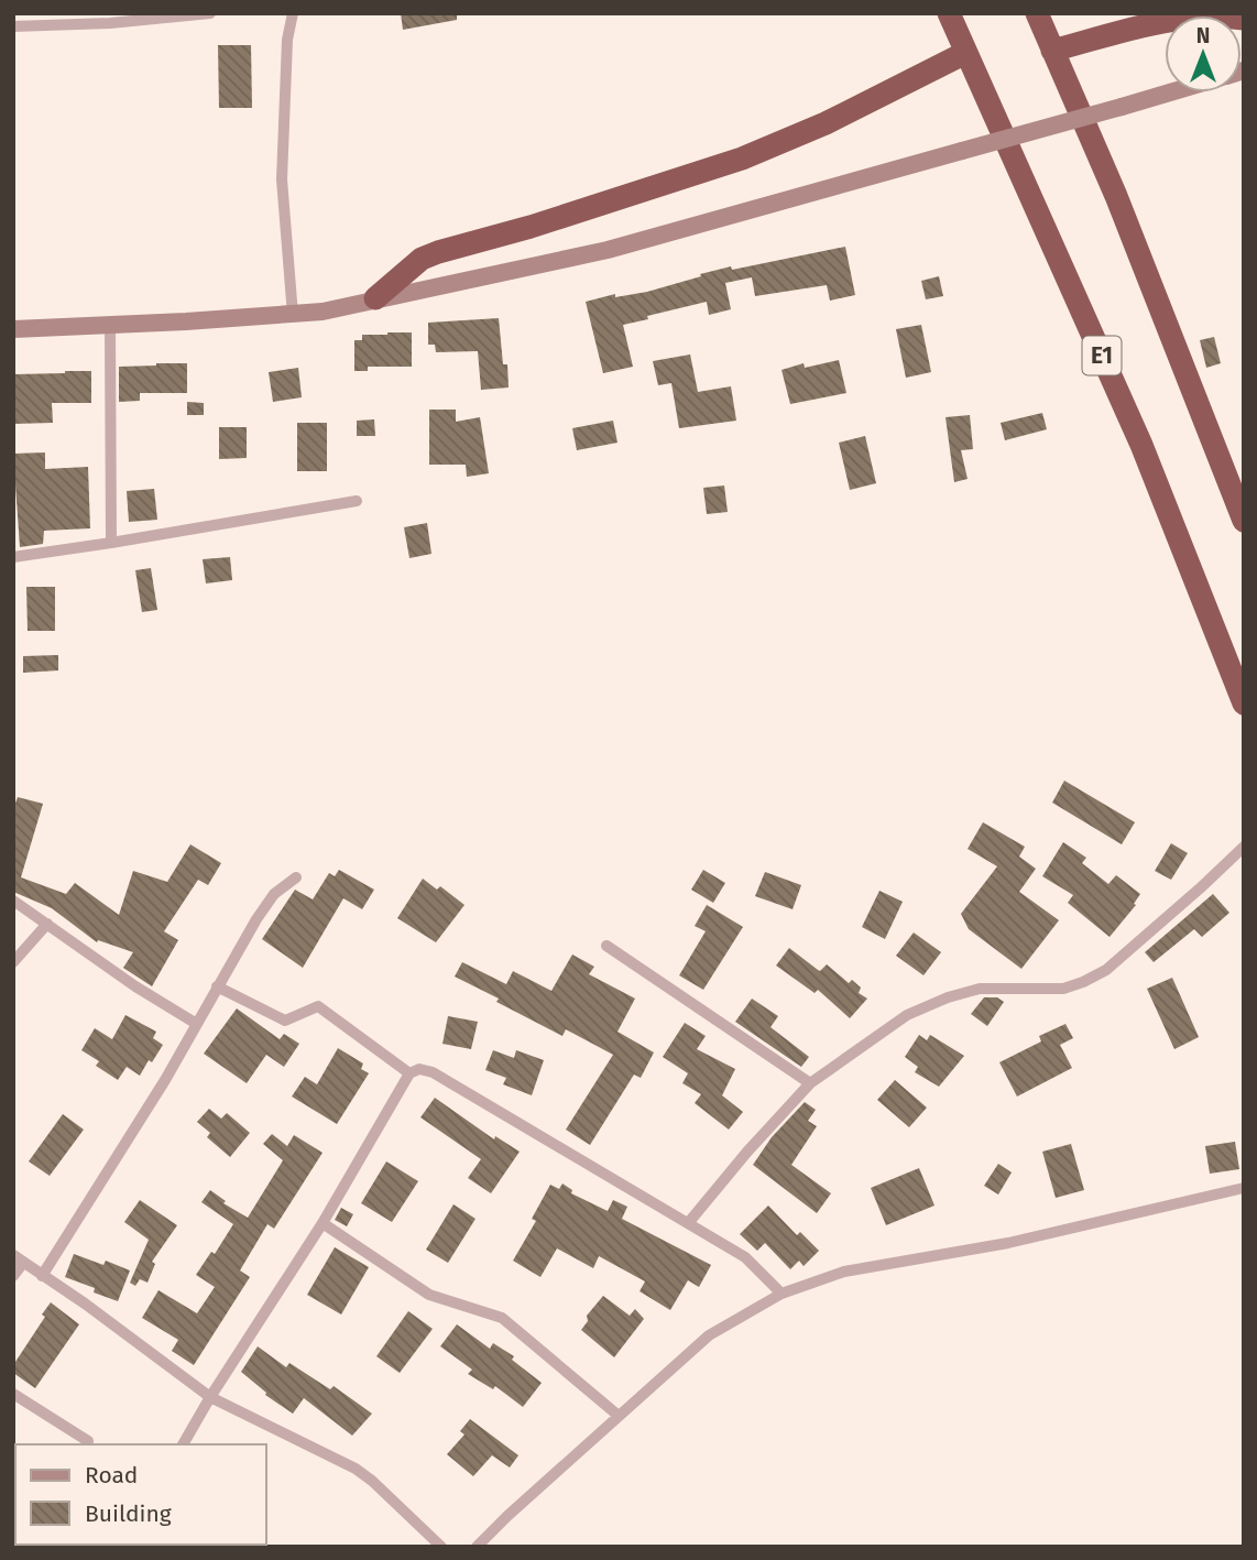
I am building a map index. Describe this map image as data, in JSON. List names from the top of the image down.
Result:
{
  "streets": {
    "highway": ["E1"]
  },
  "legend": ["Road", "Building"],
  "north": "top"
}
